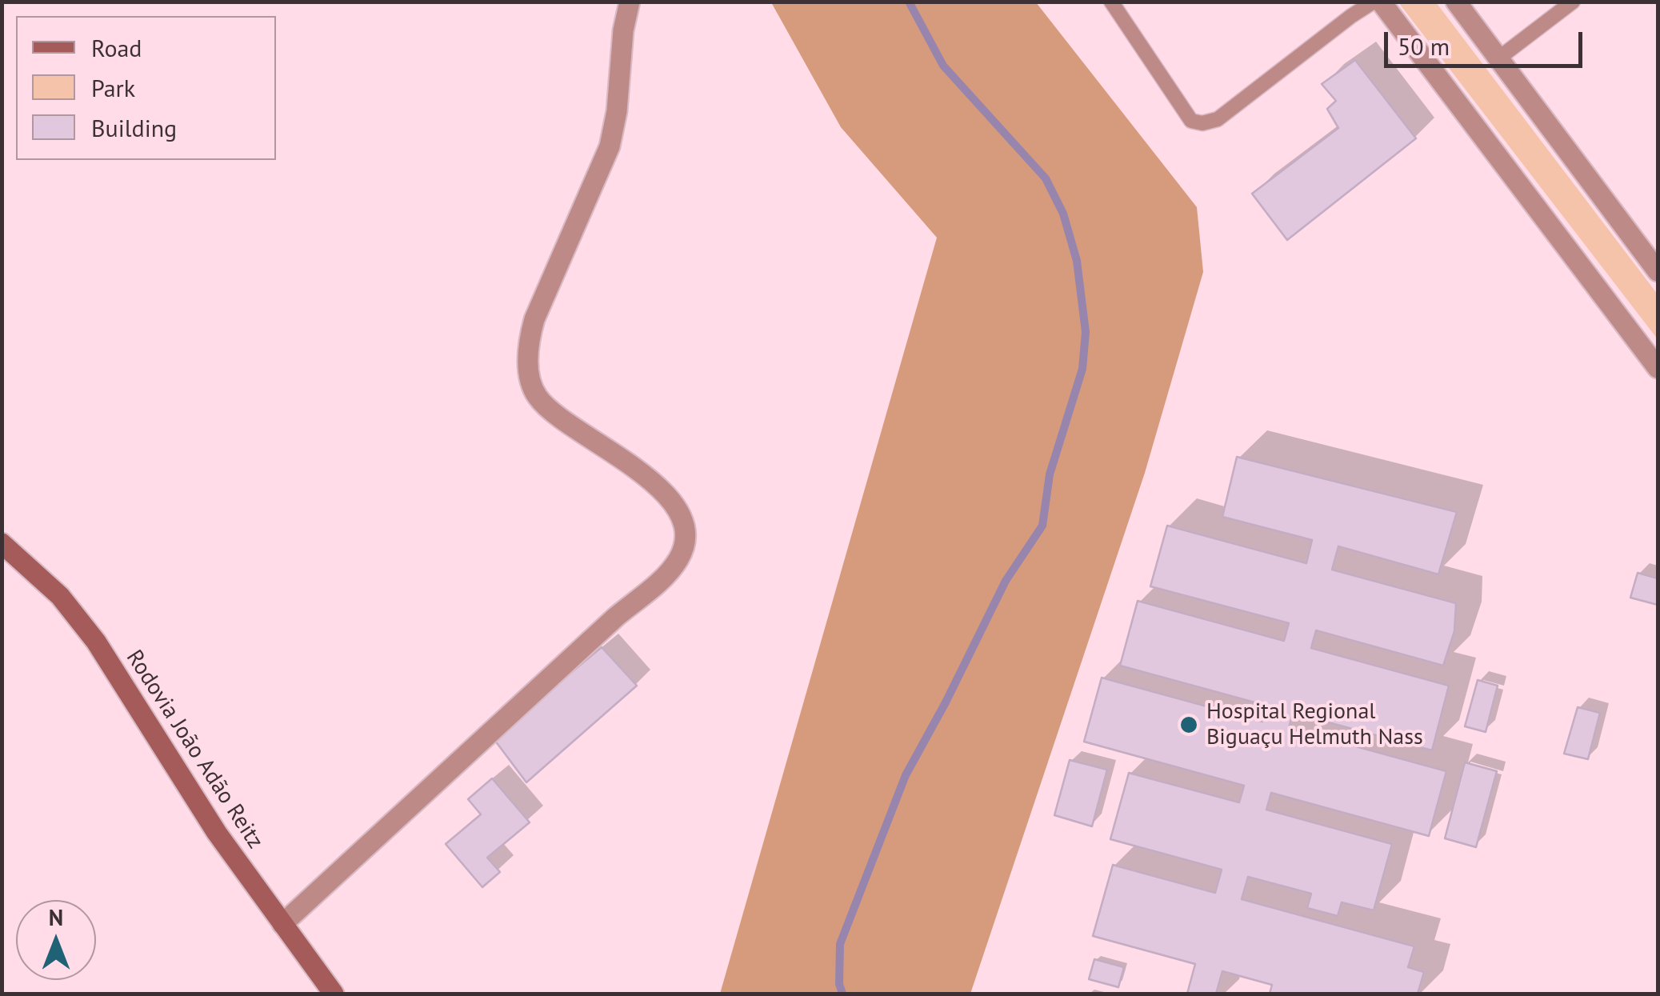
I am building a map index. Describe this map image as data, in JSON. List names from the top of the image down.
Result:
{
  "streets": {
    "main road": ["Rodovia João Adão Reitz"]
  },
  "places": ["Hospital Regional Biguaçu Helmuth Nass"],
  "legend": ["Road", "Park", "Building"],
  "scale_bar": "50 m",
  "north": "top"
}
